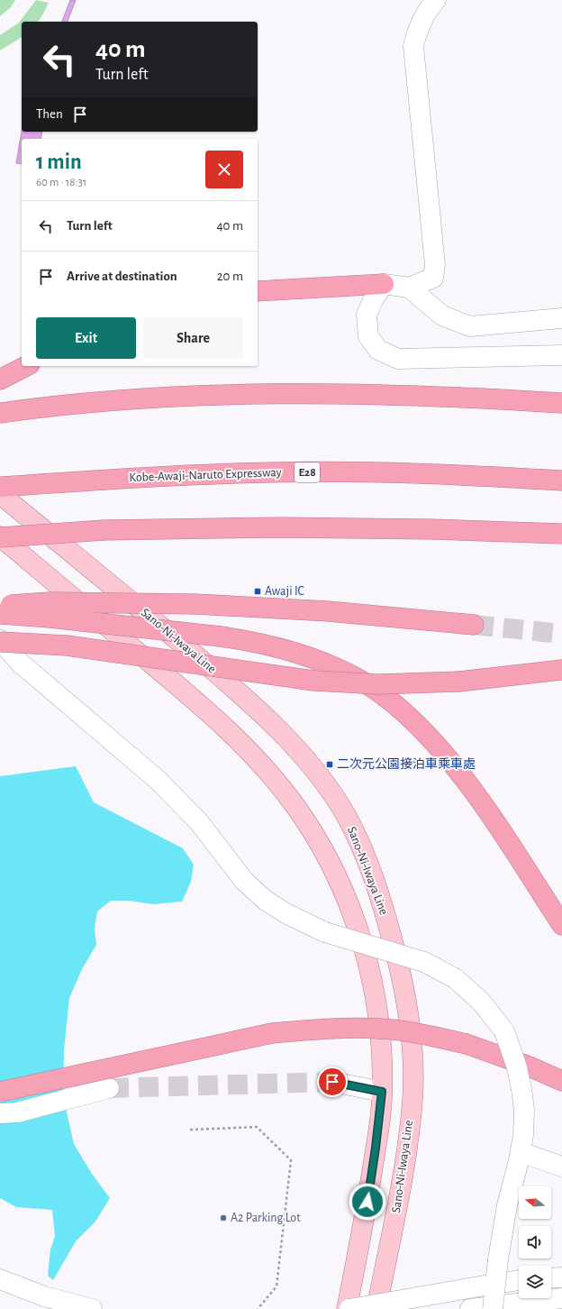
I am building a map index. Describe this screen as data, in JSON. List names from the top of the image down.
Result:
{
  "streets": {
    "highway": ["E28", "Kobe-Awaji-Naruto Expressway"],
    "main road": ["Sano-Ni-Iwaya Line"]
  },
  "places": {
    "transit": ["Awaji IC", "二次元公園接泊車乘車處"],
    "other": ["A2 Parking Lot"]
  },
  "north": "left",
  "page": {
    "turn": ["40 m", "Turn left"],
    "then": "Then",
    "heading": ["1 min", "60 m · 18:31"],
    "list": [
      {
        "name": "Turn left",
        "value": "40 m"
      },
      {
        "name": "Arrive at destination",
        "value": "20 m"
      }
    ],
    "buttons": ["Exit", "Share"]
  }
}
